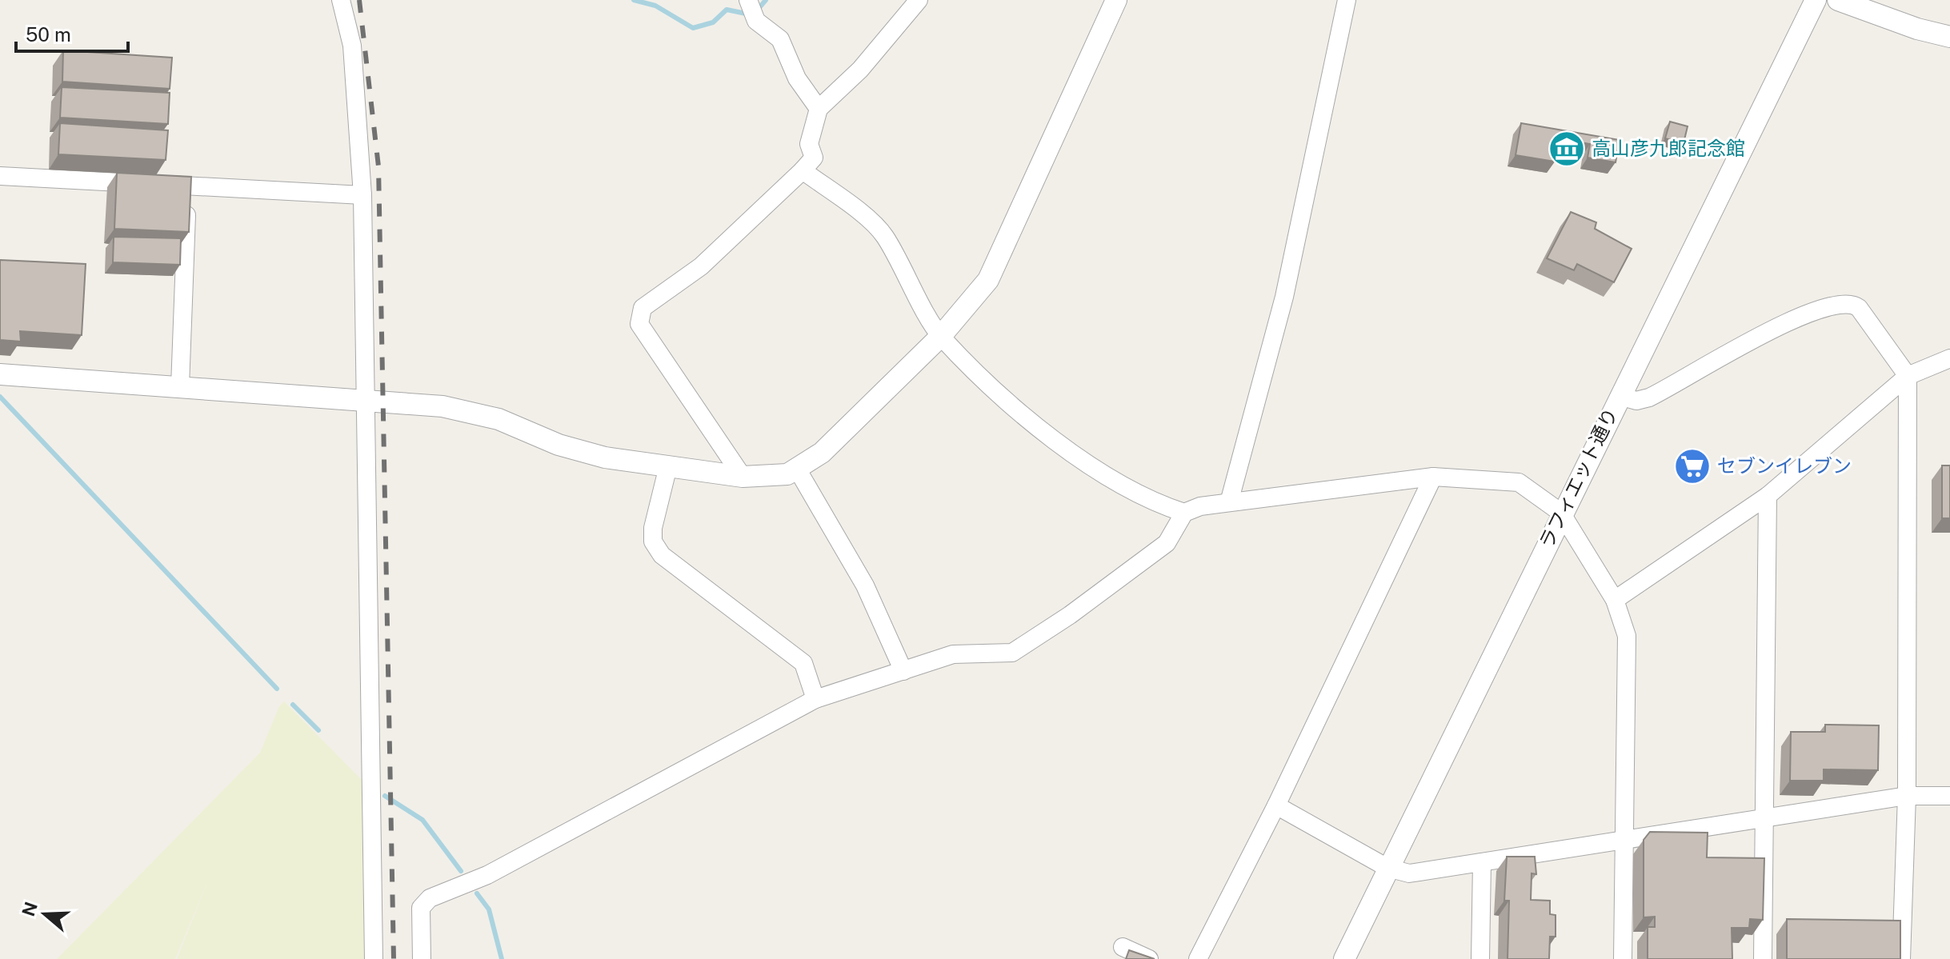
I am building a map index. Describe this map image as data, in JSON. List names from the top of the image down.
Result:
{
  "streets": {
    "street": ["ラフィエット通り"]
  },
  "places": {
    "museum": ["高山彦九郎記念館"],
    "supermarket": ["セブンイレブン"]
  },
  "scale_bar": "50 m",
  "north": "left"
}
